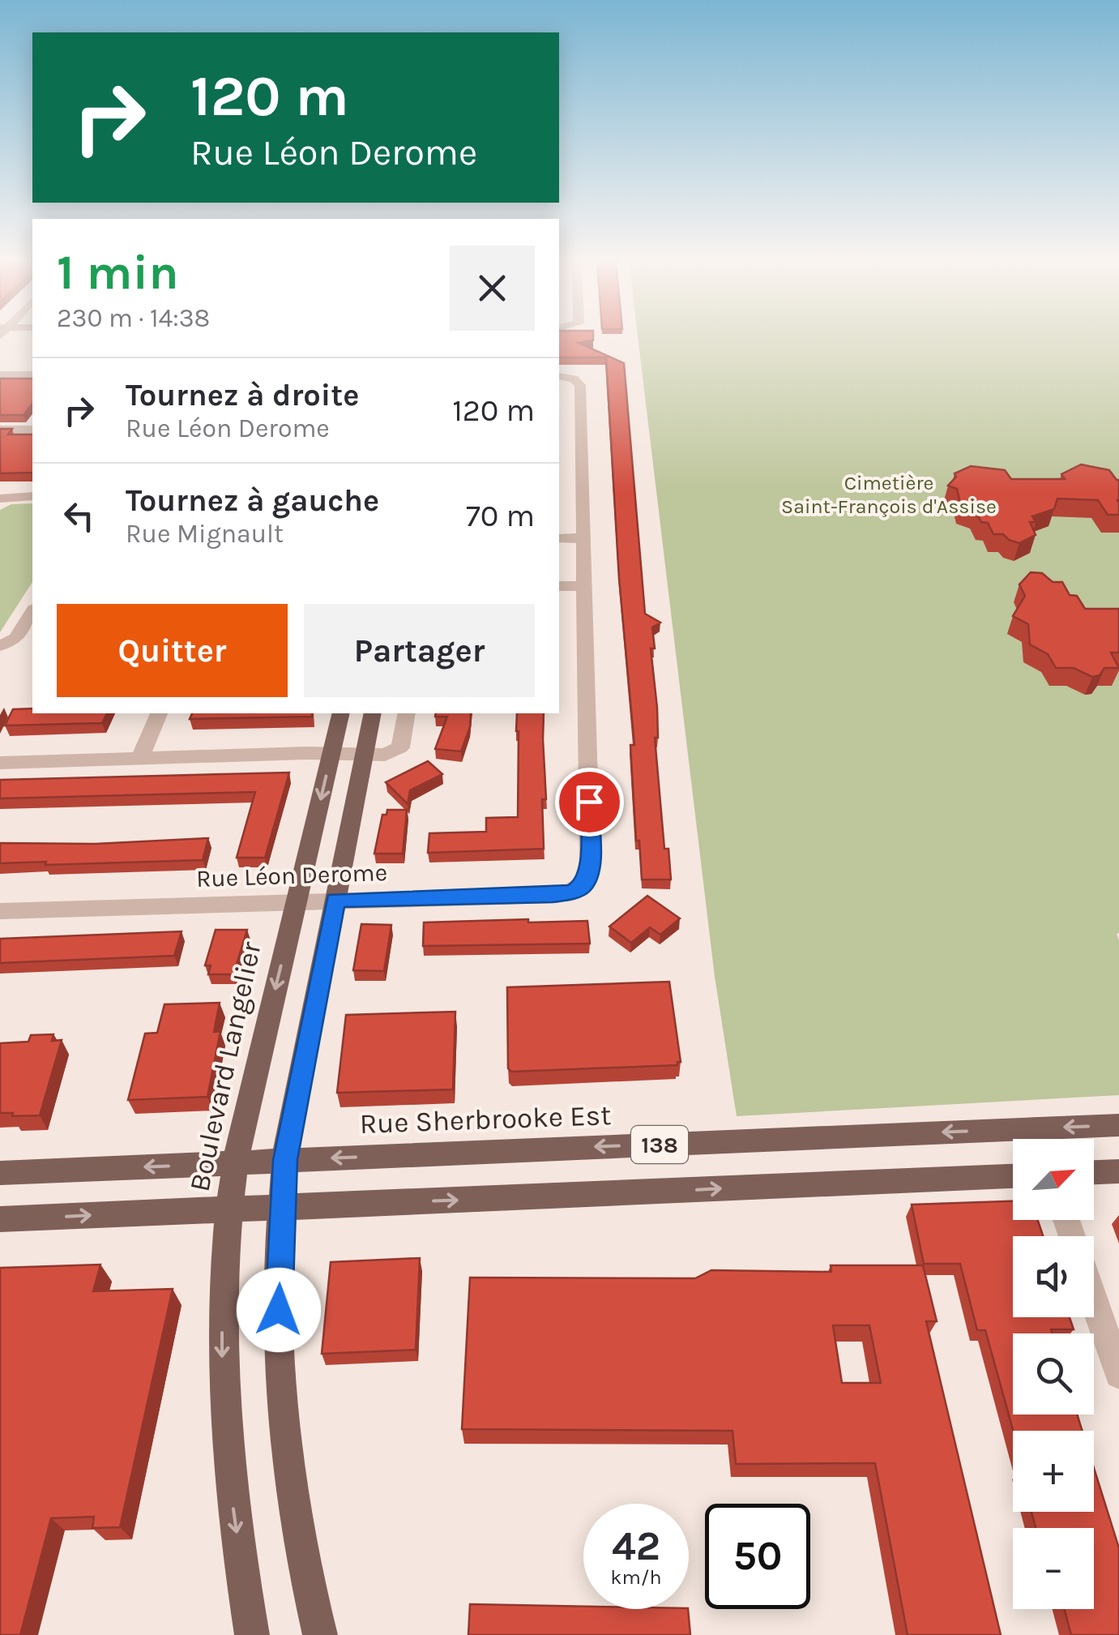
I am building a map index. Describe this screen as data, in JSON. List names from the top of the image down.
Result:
{
  "streets": {
    "main road": ["Boulevard Langelier", "Rue Sherbrooke Est", "138"],
    "street": ["Rue Léon Derome"]
  },
  "crossings": [
    ["Rue Léon Derome", "Boulevard Langelier"],
    ["Boulevard Langelier", "Rue Sherbrooke Est"],
    ["Boulevard Langelier", "138"]
  ],
  "parks": ["Cimetière Saint-François d'Assise"],
  "north": "top right",
  "page": {
    "turn": ["120 m", "Rue Léon Derome"],
    "heading": ["1 min", "230 m · 14:38"],
    "list": [
      {
        "name": "Tournez à droite",
        "note": "Rue Léon Derome",
        "value": "120 m"
      },
      {
        "name": "Tournez à gauche",
        "note": "Rue Mignault",
        "value": "70 m"
      }
    ],
    "buttons": ["Quitter", "Partager"],
    "map_buttons": ["+", "−"],
    "speed": "42 km/h",
    "limit": "50"
  }
}
